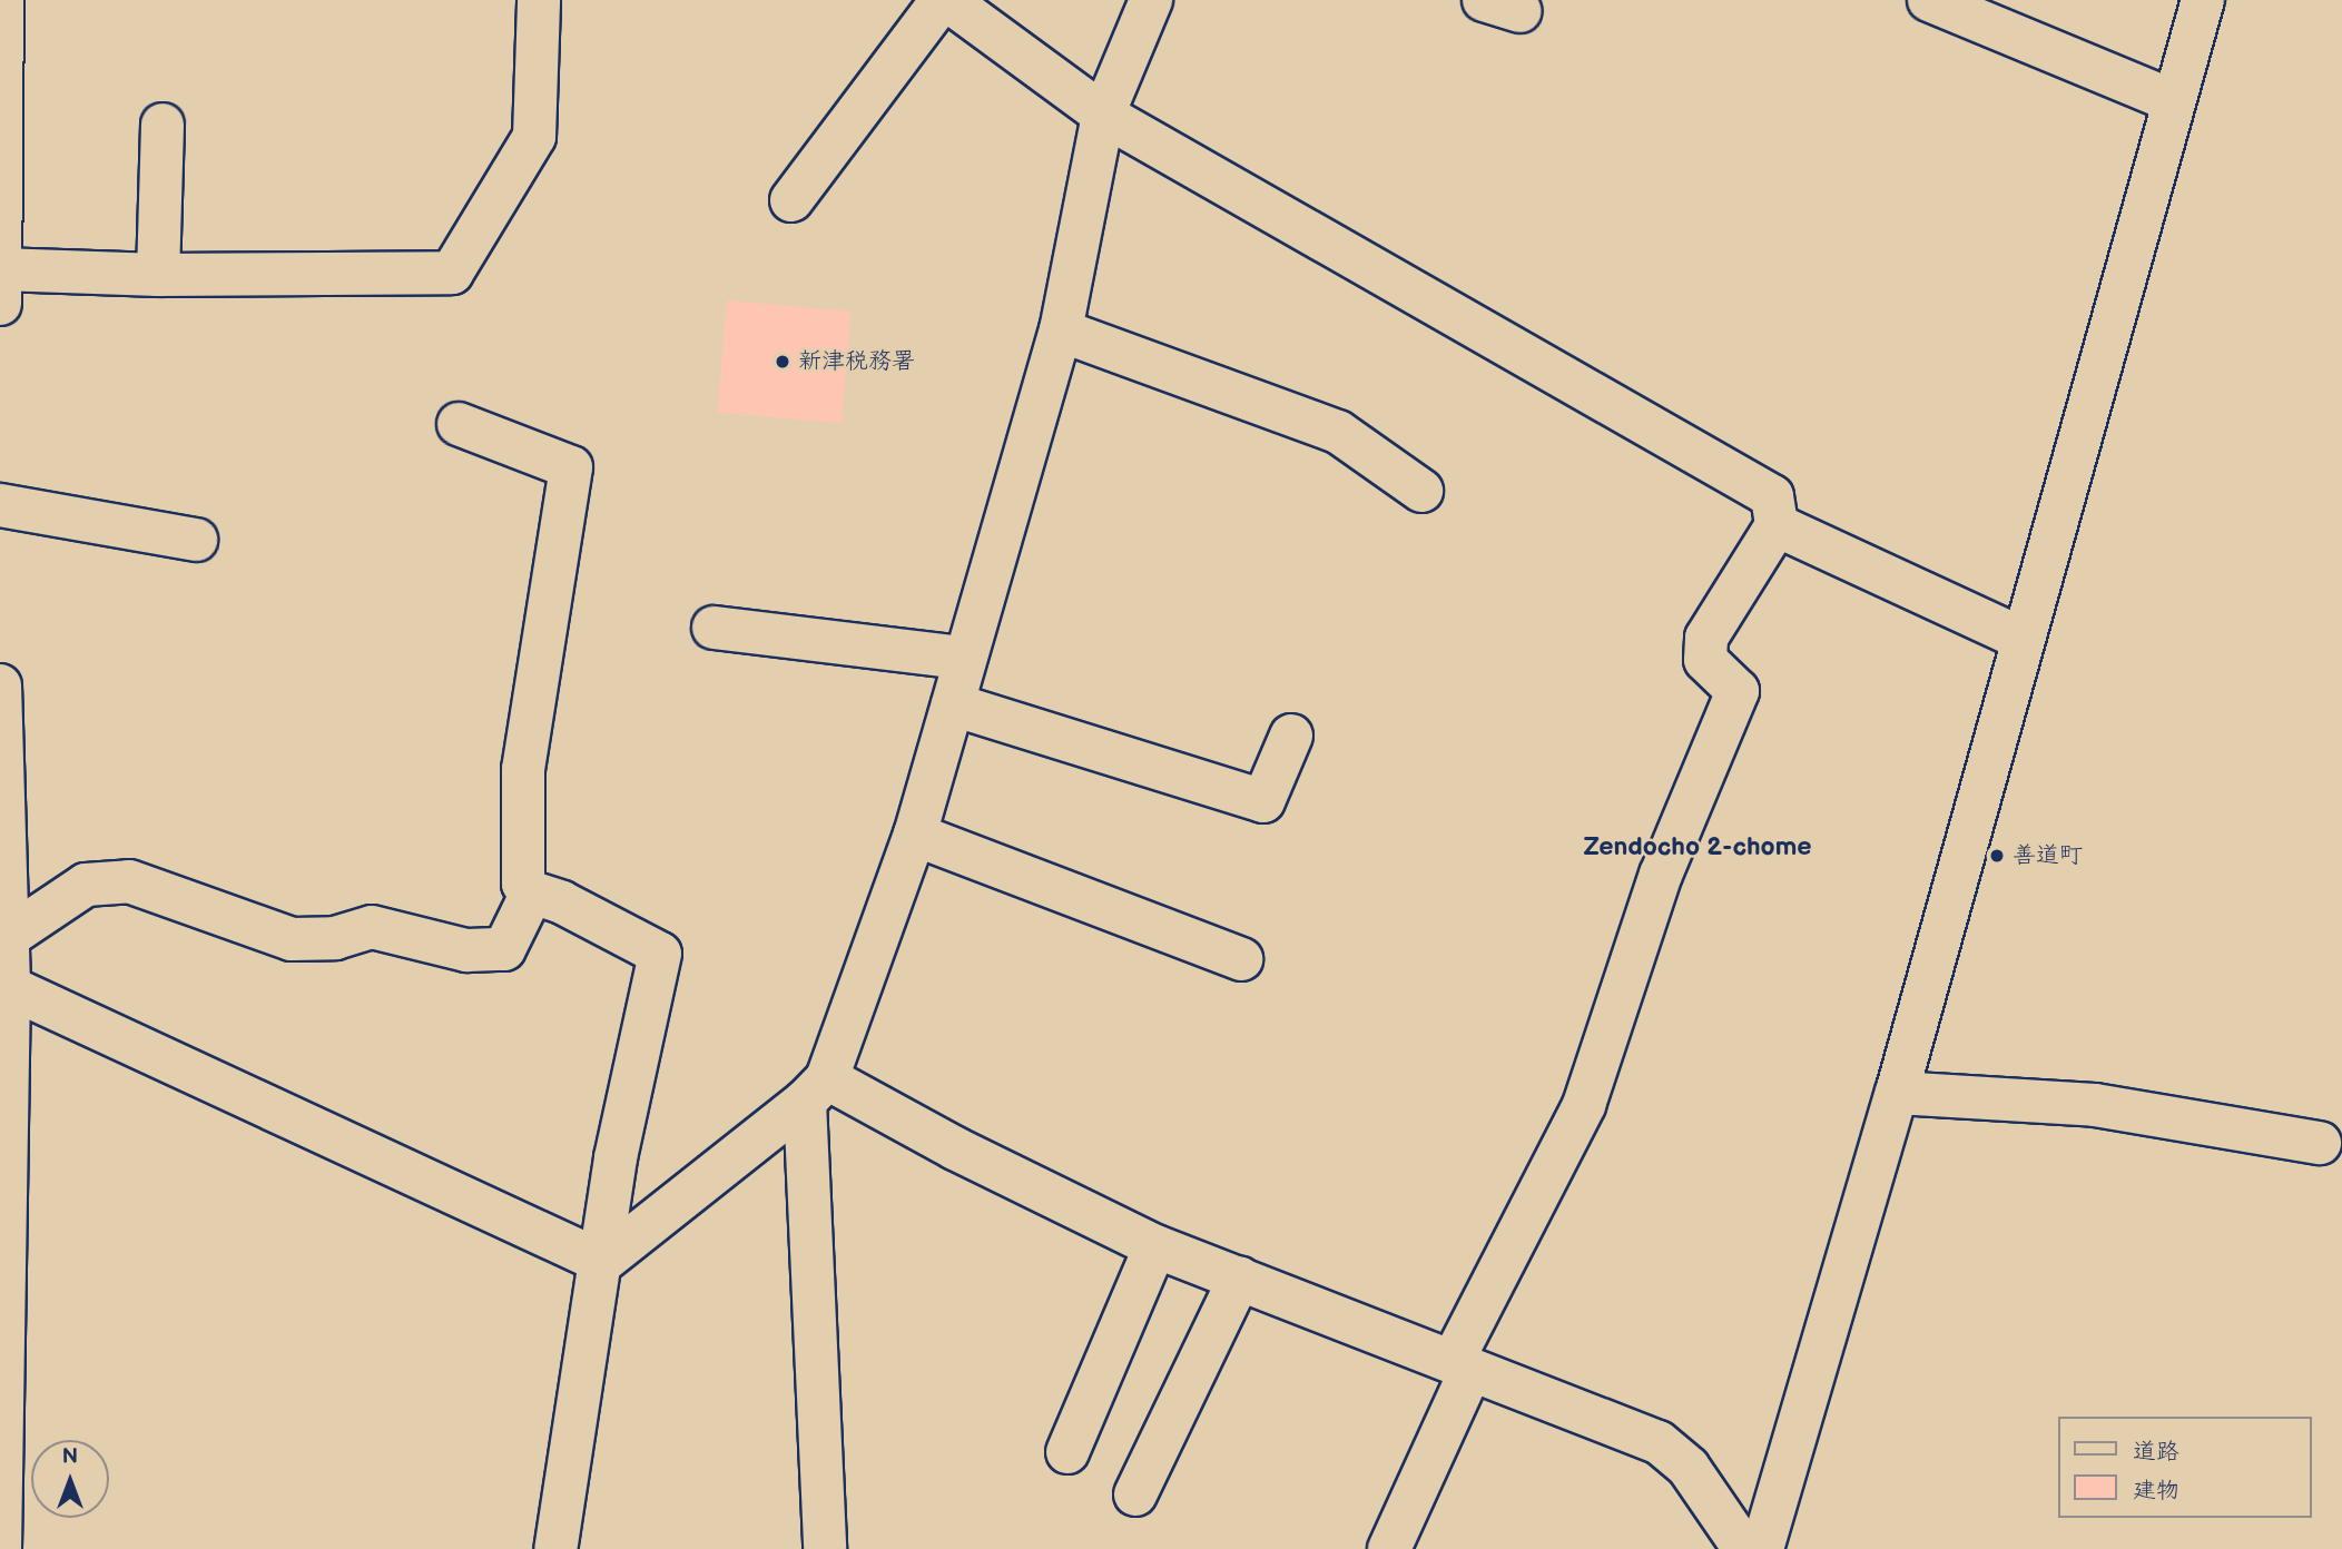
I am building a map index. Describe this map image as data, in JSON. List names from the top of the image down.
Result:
{
  "districts": ["Zendocho 2-chome"],
  "places": ["新津税務署", "善道町"],
  "legend": ["道路", "建物"],
  "north": "top"
}
